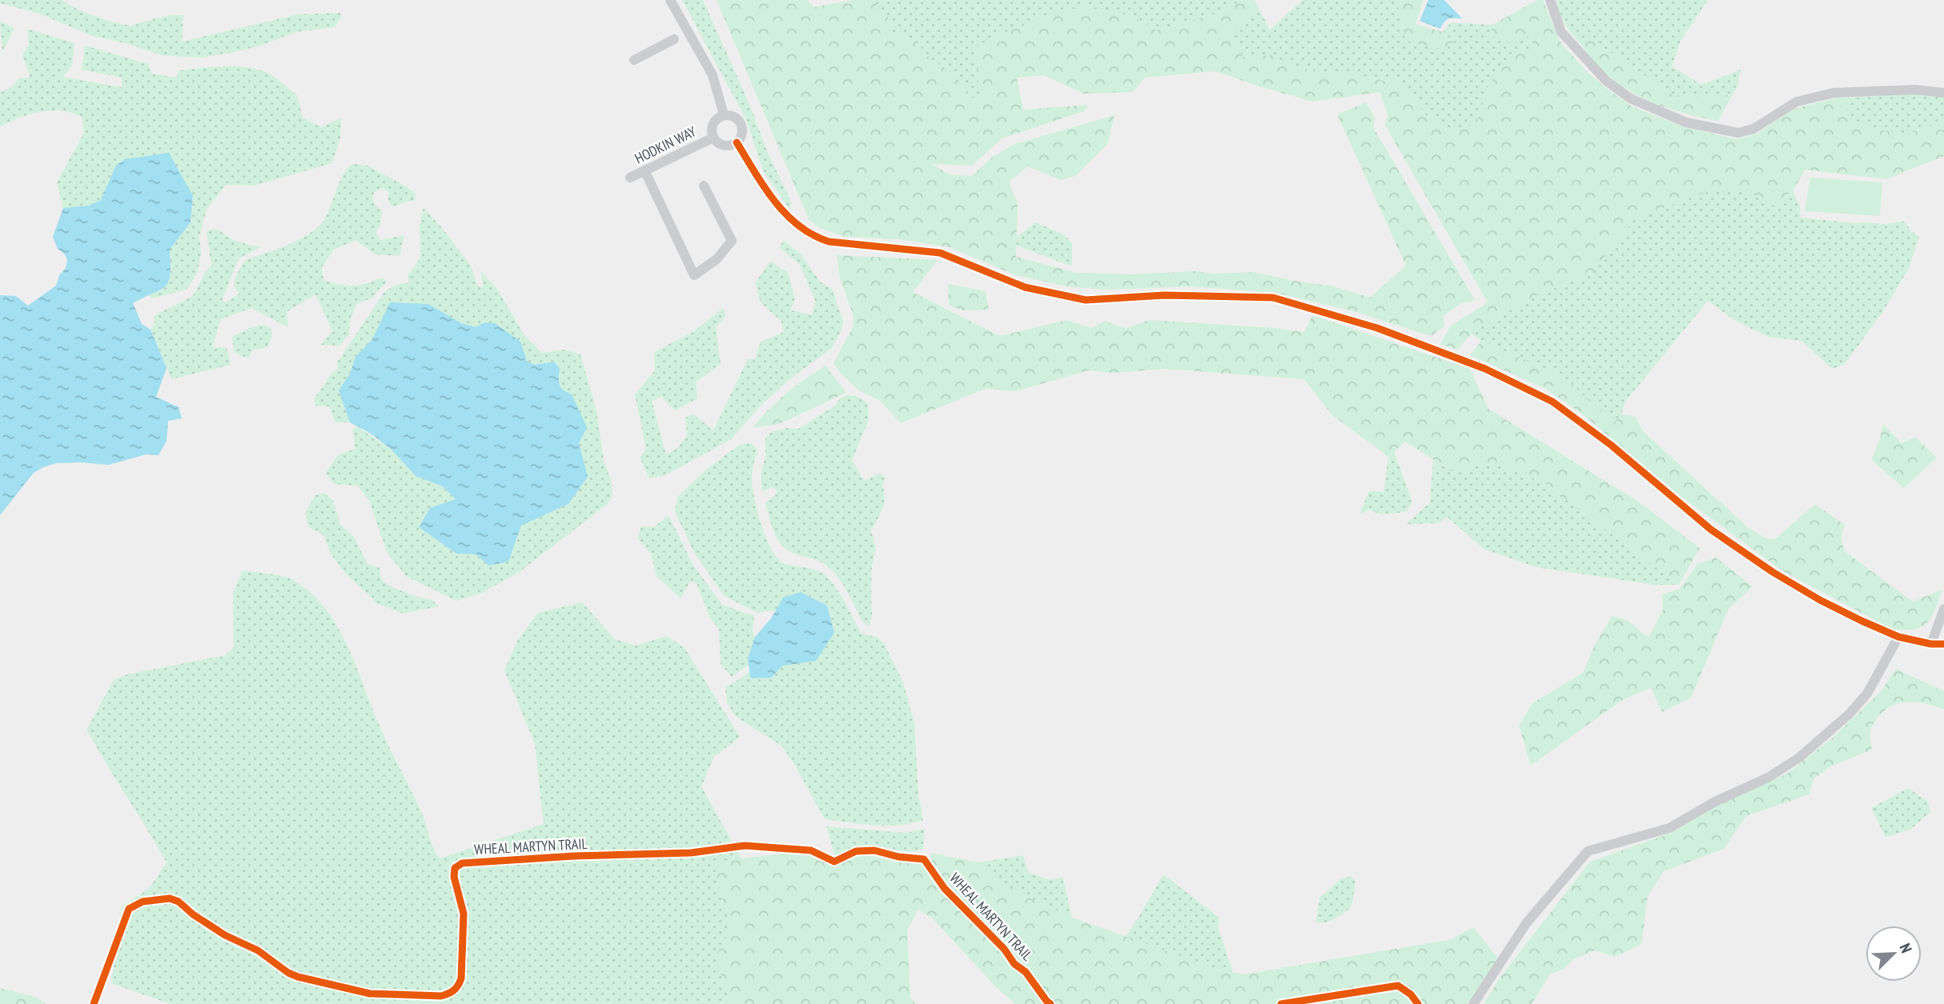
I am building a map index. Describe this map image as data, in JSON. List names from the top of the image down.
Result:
{
  "streets": {
    "street": ["HODKIN WAY"],
    "cycle path": ["WHEAL MARTYN TRAIL"]
  },
  "north": "top right"
}
